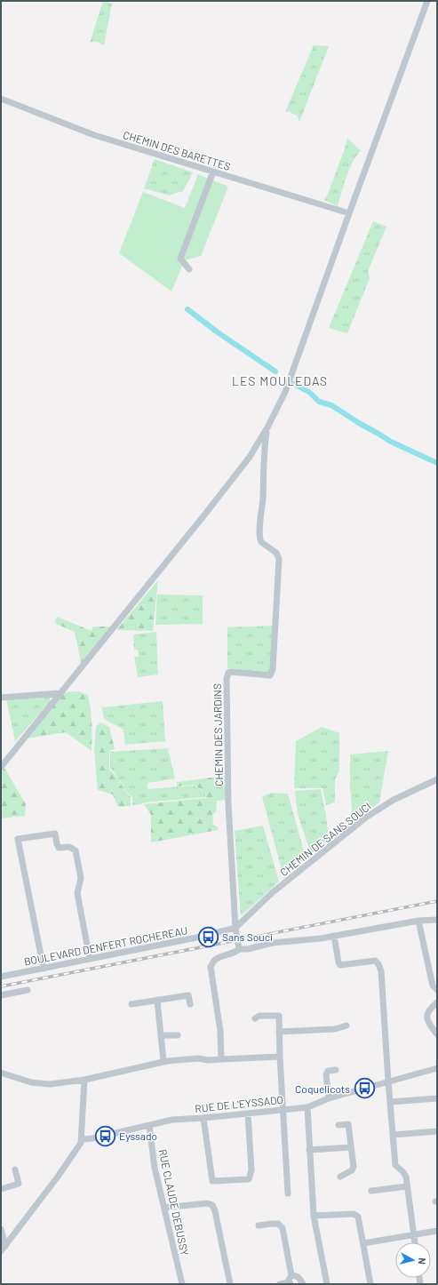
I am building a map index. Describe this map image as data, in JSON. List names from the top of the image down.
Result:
{
  "streets": {
    "street": [
      "CHEMIN DES BARETTES",
      "CHEMIN DES JARDINS",
      "CHEMIN DE SANS SOUCI",
      "BOULEVARD DENFERT ROCHEREAU",
      "RUE DE L'EYSSADO",
      "RUE CLAUDE DEBUSSY"
    ]
  },
  "crossings": [
    ["CHEMIN DES JARDINS", "CHEMIN DE SANS SOUCI"],
    ["CHEMIN DES JARDINS", "BOULEVARD DENFERT ROCHEREAU"],
    ["CHEMIN DE SANS SOUCI", "BOULEVARD DENFERT ROCHEREAU"],
    ["RUE DE L'EYSSADO", "RUE CLAUDE DEBUSSY"]
  ],
  "districts": ["LES MOULEDAS"],
  "places": {
    "bus stop": ["Sans Souci", "Coquelicots", "Eyssado"]
  },
  "north": "right"
}
